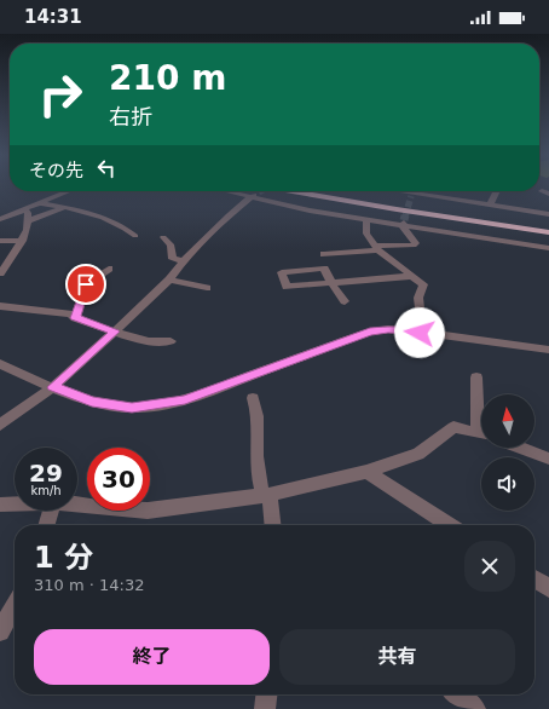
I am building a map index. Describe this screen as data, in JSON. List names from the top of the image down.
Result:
{
  "north": "top",
  "page": {
    "status": "14:31",
    "turn": ["210 m", "右折"],
    "then": "その先",
    "speed": "29 km/h",
    "limit": "30",
    "heading": ["1 分", "310 m · 14:32"],
    "buttons": ["終了", "共有"]
  }
}
